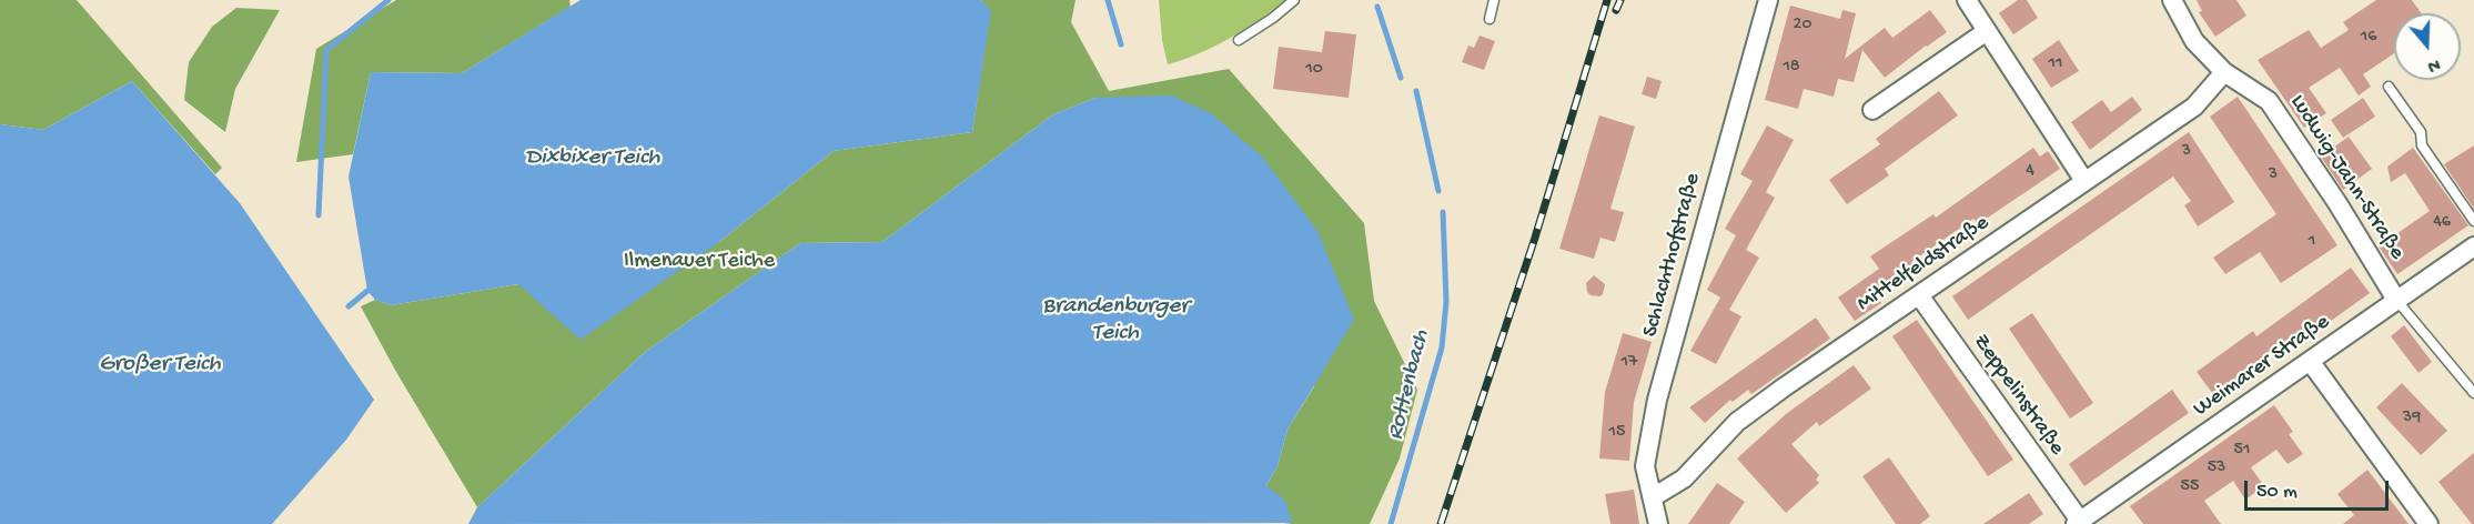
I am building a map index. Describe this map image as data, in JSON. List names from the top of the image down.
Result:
{
  "streets": {
    "street": [
      "Ludwig-Jahn-Straße",
      "Schlachthofstraße",
      "Mittelfeldstraße",
      "Weimarer Straße",
      "Zeppelinstraße"
    ]
  },
  "crossings": [
    ["Ludwig-Jahn-Straße", "Mittelfeldstraße"],
    ["Ludwig-Jahn-Straße", "Weimarer Straße"],
    ["Schlachthofstraße", "Mittelfeldstraße"],
    ["Mittelfeldstraße", "Zeppelinstraße"],
    ["Weimarer Straße", "Zeppelinstraße"]
  ],
  "water": [
    "Dixbixer Teich",
    "Brandenburger Teich",
    "Großer Teich",
    "Rottenbach"
  ],
  "parks": ["Ilmenauer Teiche"],
  "house_numbers": [
    "20",
    "16",
    "11",
    "18",
    "10",
    "3",
    "4",
    "3",
    "46",
    "1",
    "17",
    "39",
    "15",
    "51",
    "53",
    "55"
  ],
  "scale_bar": "50 m",
  "north": "bottom"
}
